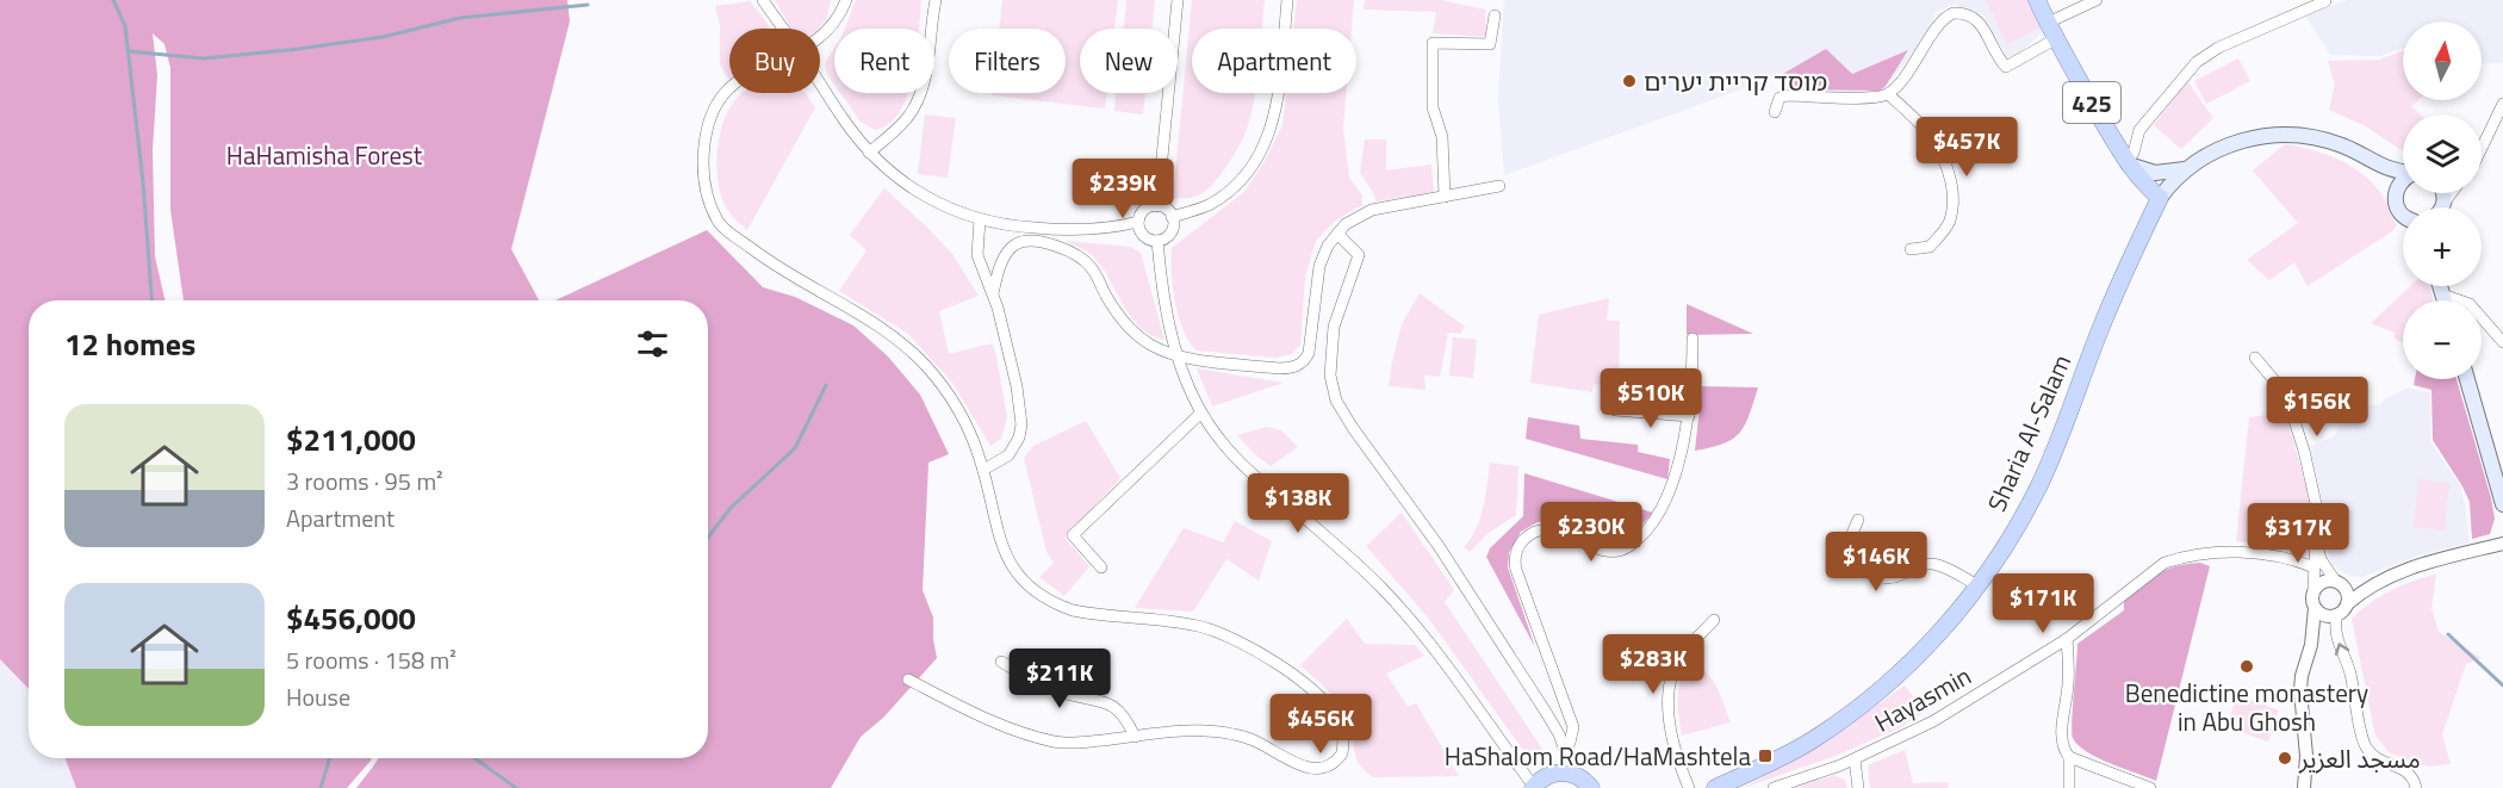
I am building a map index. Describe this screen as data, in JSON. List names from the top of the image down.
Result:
{
  "streets": {
    "main road": ["425", "Sharia Al-Salam"],
    "street": ["Hayasmin"]
  },
  "crossings": [
    ["425", "Sharia Al-Salam"]
  ],
  "parks": ["HaHamisha Forest"],
  "places": {
    "other": ["מוסד קריית יערים", "Benedictine monastery in Abu Ghosh", "مسجد العزير"],
    "transit": ["HaShalom Road/HaMashtela"]
  },
  "north": "top",
  "page": {
    "map_buttons": ["+", "−"],
    "chip": [
      "Buy",
      "Rent",
      "Filters",
      "New",
      "Apartment"
    ],
    "price": [
      "$457K",
      "$239K",
      "$510K",
      "$156K",
      "$138K",
      "$230K",
      "$317K",
      "$146K",
      "$171K",
      "$283K",
      "$211K",
      "$456K"
    ],
    "heading": "12 homes",
    "list": [
      {
        "name": "$211,000",
        "note": "3 rooms · 95 m² · Apartment"
      },
      {
        "name": "$456,000",
        "note": "5 rooms · 158 m² · House"
      }
    ]
  }
}
